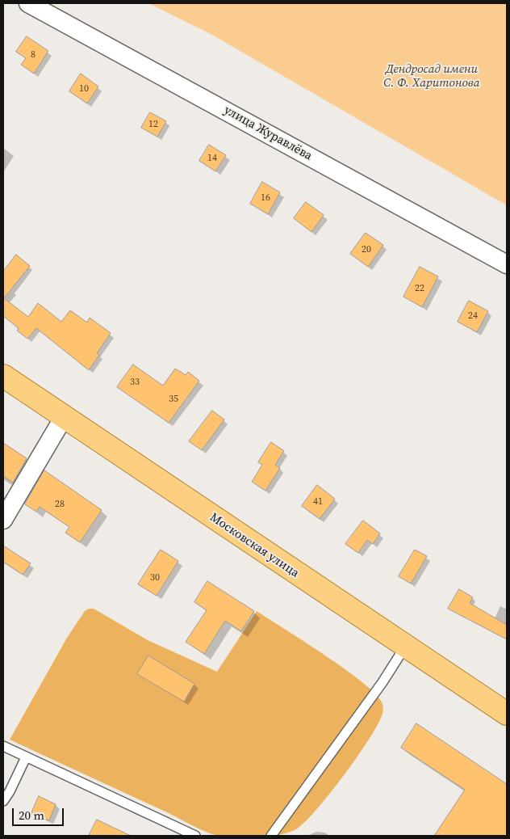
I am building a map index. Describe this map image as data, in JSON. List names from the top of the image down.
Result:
{
  "streets": {
    "main road": ["Московская улица"],
    "street": ["улица Журавлёва"]
  },
  "parks": ["Дендросад имени С. Ф. Харитонова"],
  "house_numbers": [
    "8",
    "10",
    "12",
    "14",
    "16",
    "20",
    "22",
    "24",
    "33",
    "35",
    "41",
    "28",
    "30"
  ],
  "scale_bar": "20 m"
}
